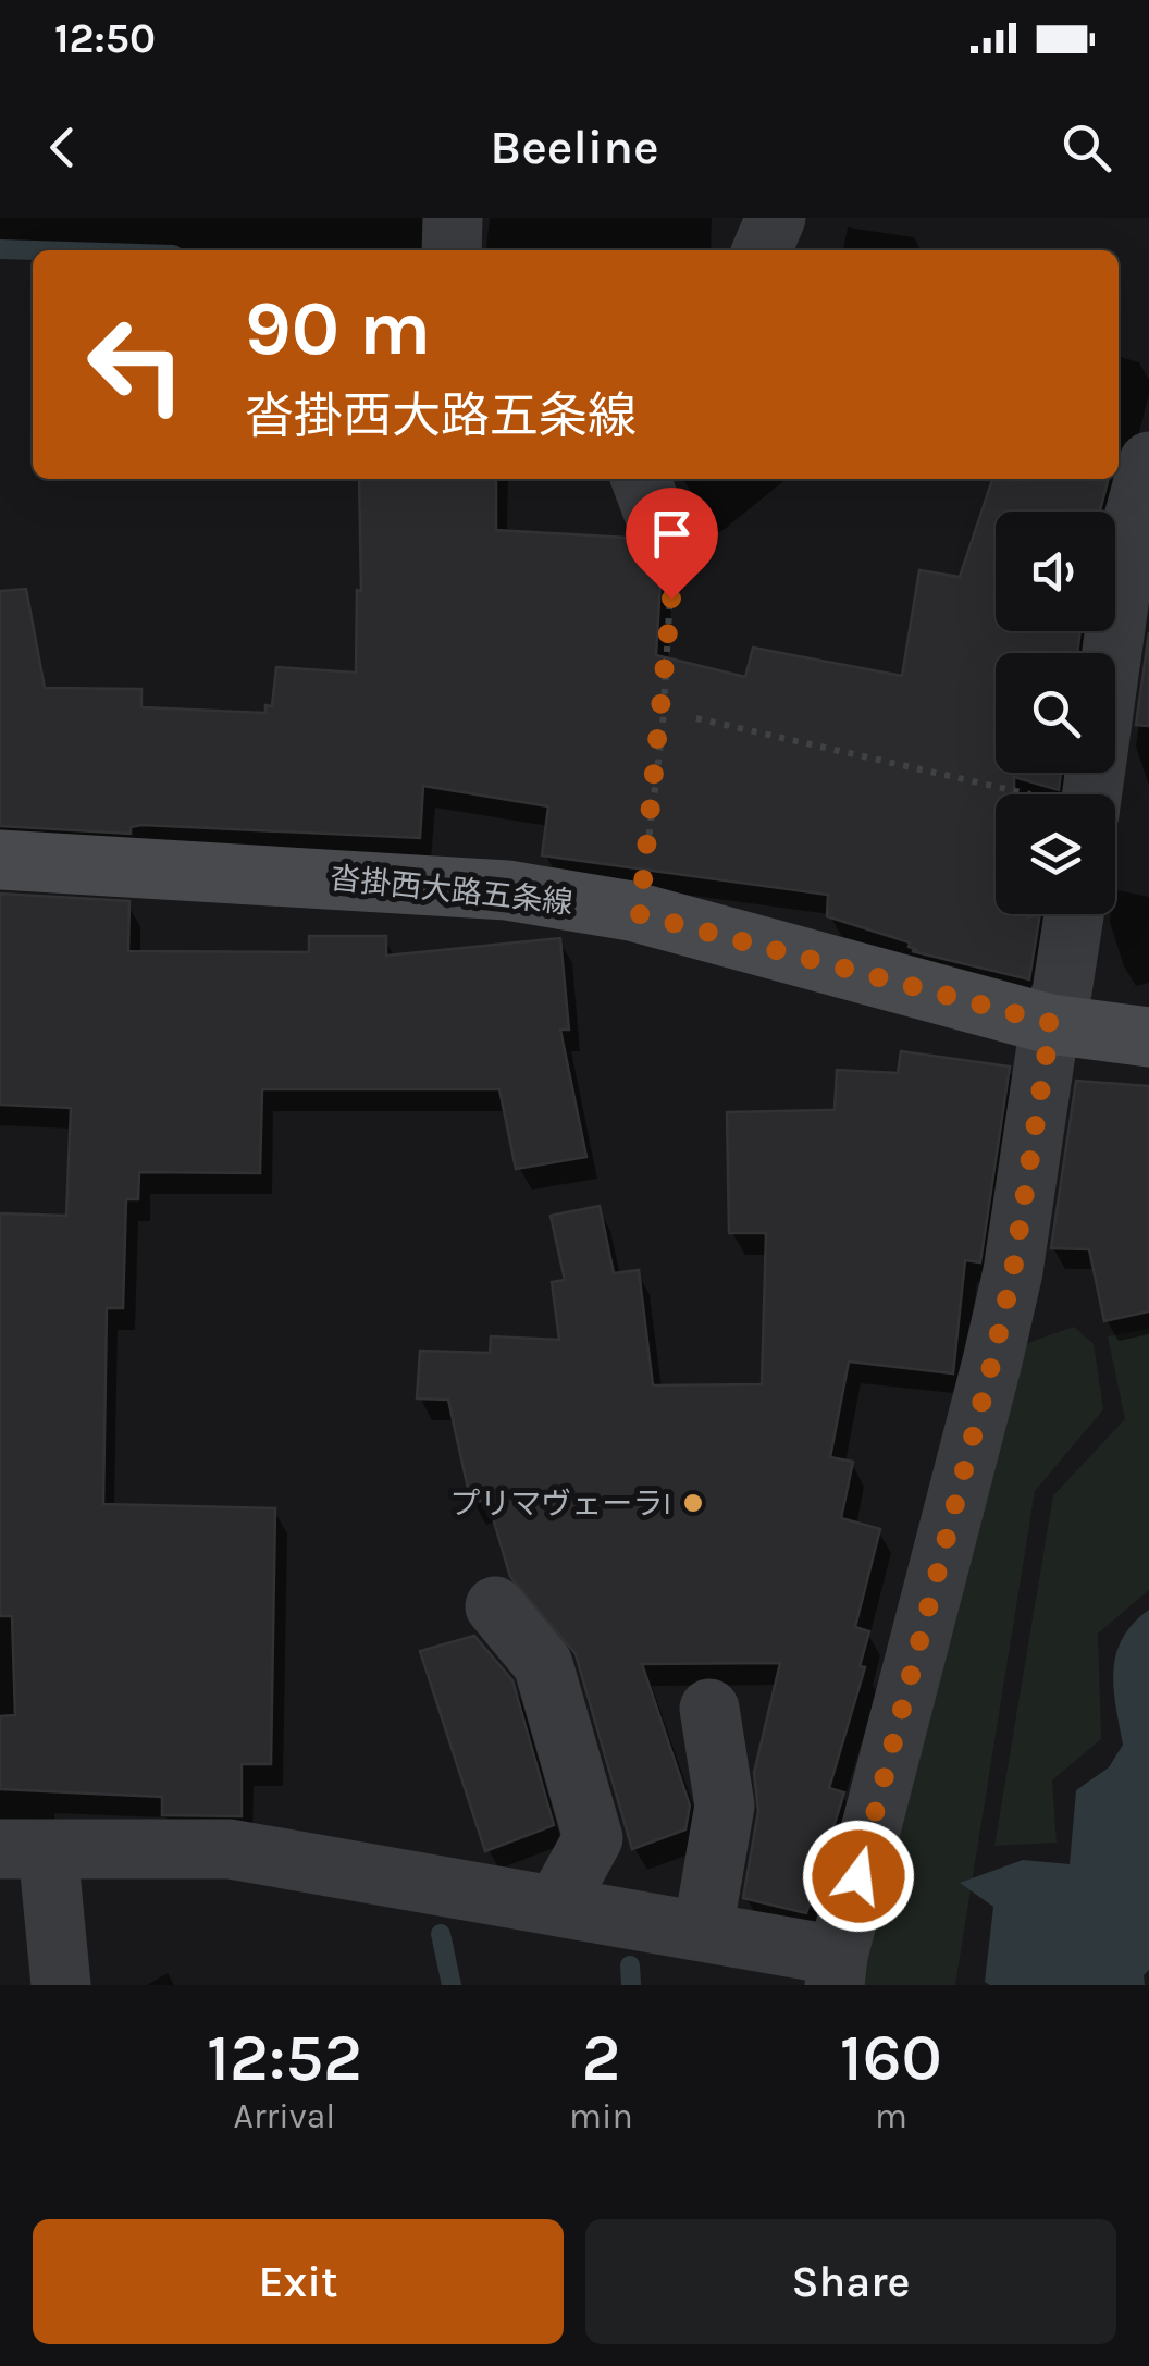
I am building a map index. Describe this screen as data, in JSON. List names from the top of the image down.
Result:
{
  "streets": {
    "main road": ["沓掛西大路五条線"]
  },
  "places": ["プリマヴェーラI"],
  "page": {
    "status": "12:50",
    "header": "Beeline",
    "turn": ["90 m", "沓掛西大路五条線"],
    "eta": [
      "12:52",
      "Arrival",
      "2",
      "min",
      "160",
      "m"
    ],
    "buttons": ["Exit", "Share"]
  }
}
